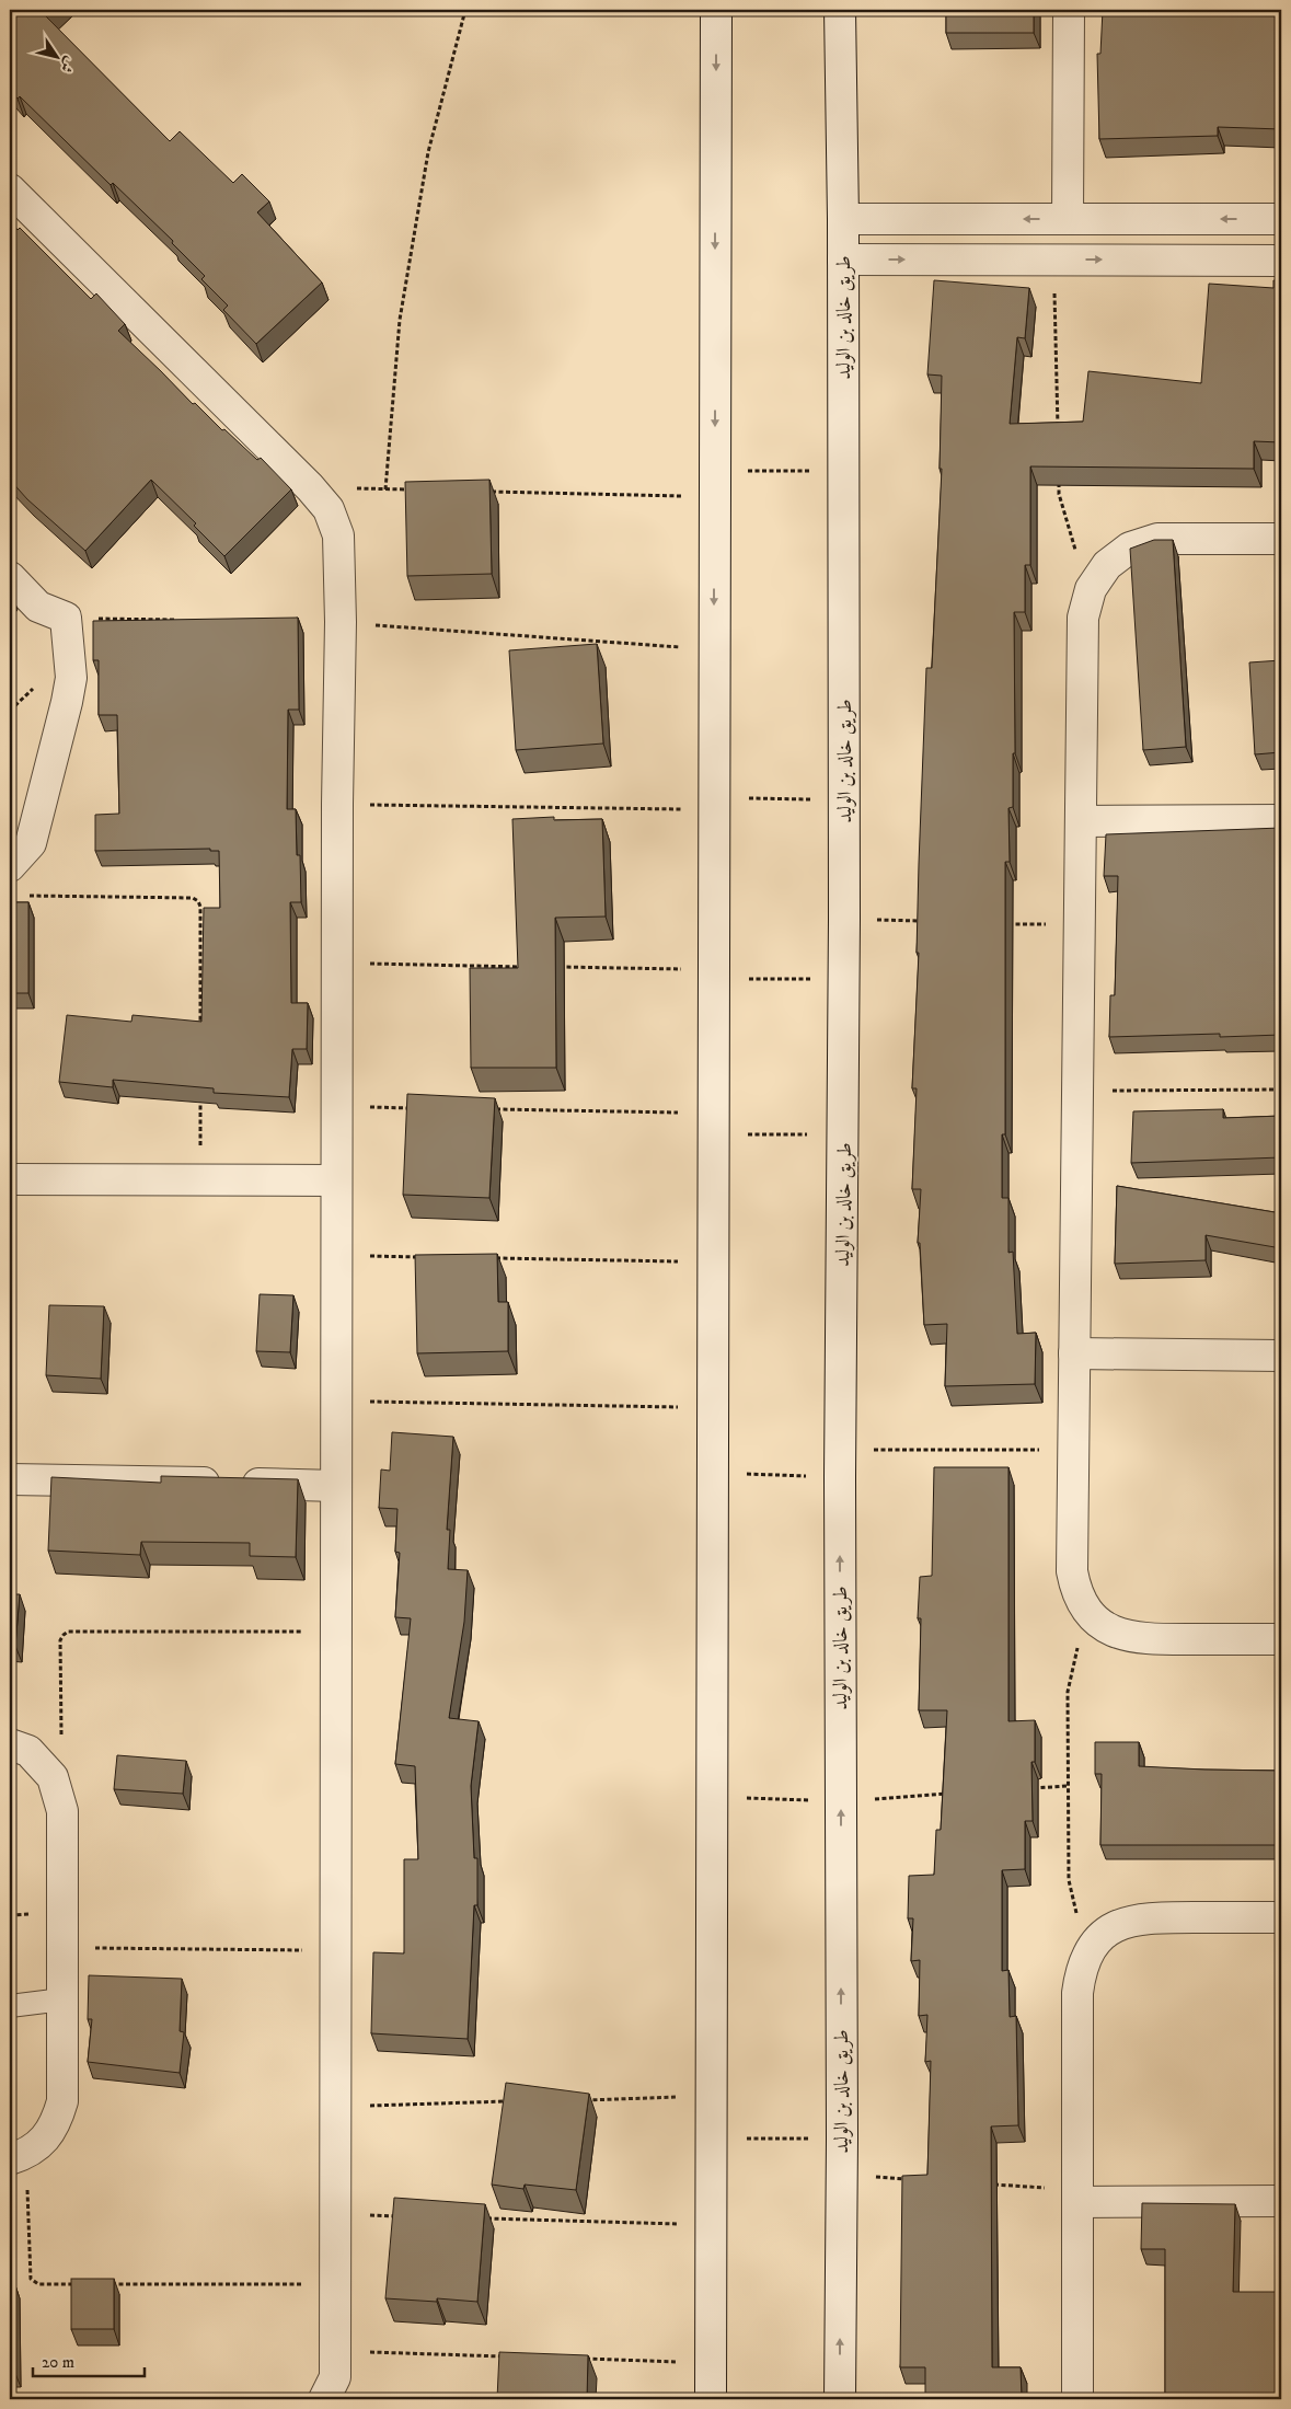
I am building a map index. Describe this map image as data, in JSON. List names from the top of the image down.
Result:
{
  "streets": {
    "street": ["طريق خالد بن الوليد"]
  },
  "scale_bar": "20 m",
  "north": "bottom right"
}
